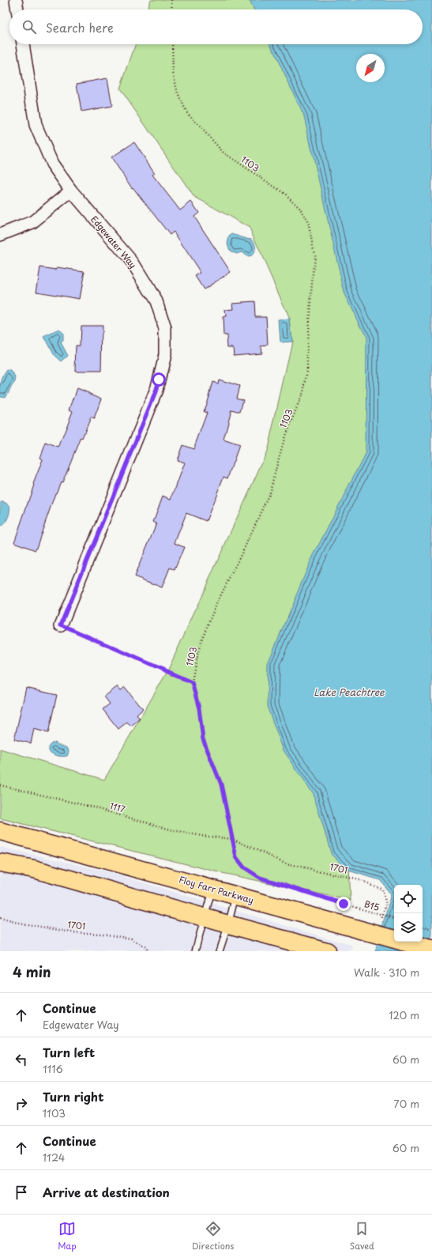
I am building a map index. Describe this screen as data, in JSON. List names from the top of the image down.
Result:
{
  "streets": {
    "main road": ["Floy Farr Parkway"],
    "street": ["Edgewater Way"],
    "path": [
      "1103",
      "1117",
      "1701",
      "B15"
    ]
  },
  "crossings": [
    ["1103", "1117"],
    ["1103", "1701"],
    ["1103", "B15"],
    ["1117", "1701"],
    ["1117", "B15"],
    ["1701", "B15"]
  ],
  "water": ["Lake Peachtree"],
  "north": "bottom left",
  "page": {
    "search": "Search here",
    "heading": ["4 min", "Walk · 310 m"],
    "list": [
      ["Continue", "Edgewater Way", "120 m"],
      ["Turn left", "1116", "60 m"],
      ["Turn right", "1103", "70 m"],
      ["Continue", "1124", "60 m"],
      "Arrive at destination"
    ],
    "nav": ["Map", "Directions", "Saved"]
  }
}
